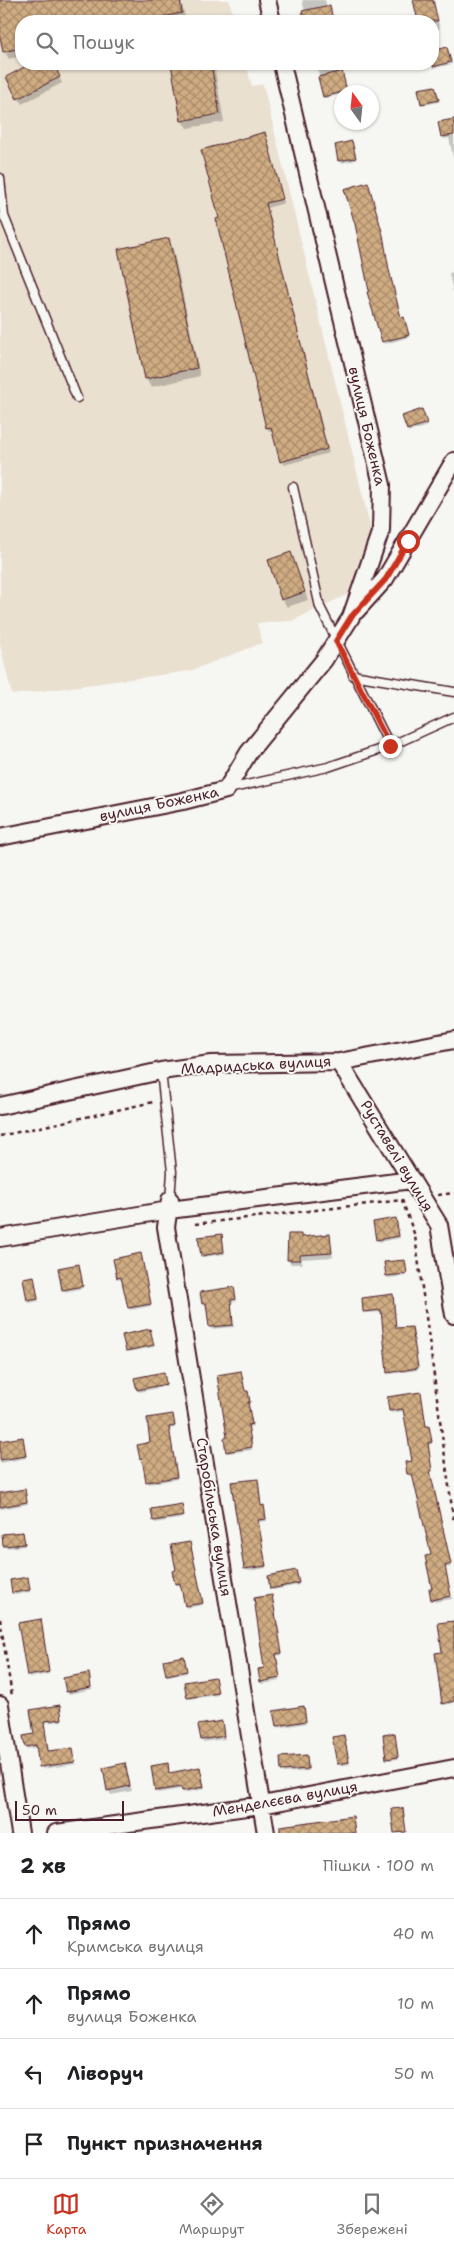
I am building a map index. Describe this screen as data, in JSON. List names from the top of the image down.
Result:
{
  "streets": {
    "street": [
      "вулиця Боженка",
      "Мадридська вулиця",
      "Руставелі вулиця",
      "Старобільська вулиця",
      "Менделєєва вулиця"
    ]
  },
  "crossings": [
    ["Мадридська вулиця", "Руставелі вулиця"],
    ["Старобільська вулиця", "Менделєєва вулиця"]
  ],
  "scale_bar": "50 m",
  "north": "top",
  "page": {
    "search": "Пошук",
    "scale": "50 m",
    "heading": ["2 хв", "Пішки · 100 m"],
    "list": [
      ["Прямо", "Кримська вулиця", "40 m"],
      ["Прямо", "вулиця Боженка", "10 m"],
      ["Ліворуч", "50 m"],
      "Пункт призначення"
    ],
    "nav": ["Карта", "Маршрут", "Збережені"]
  }
}
